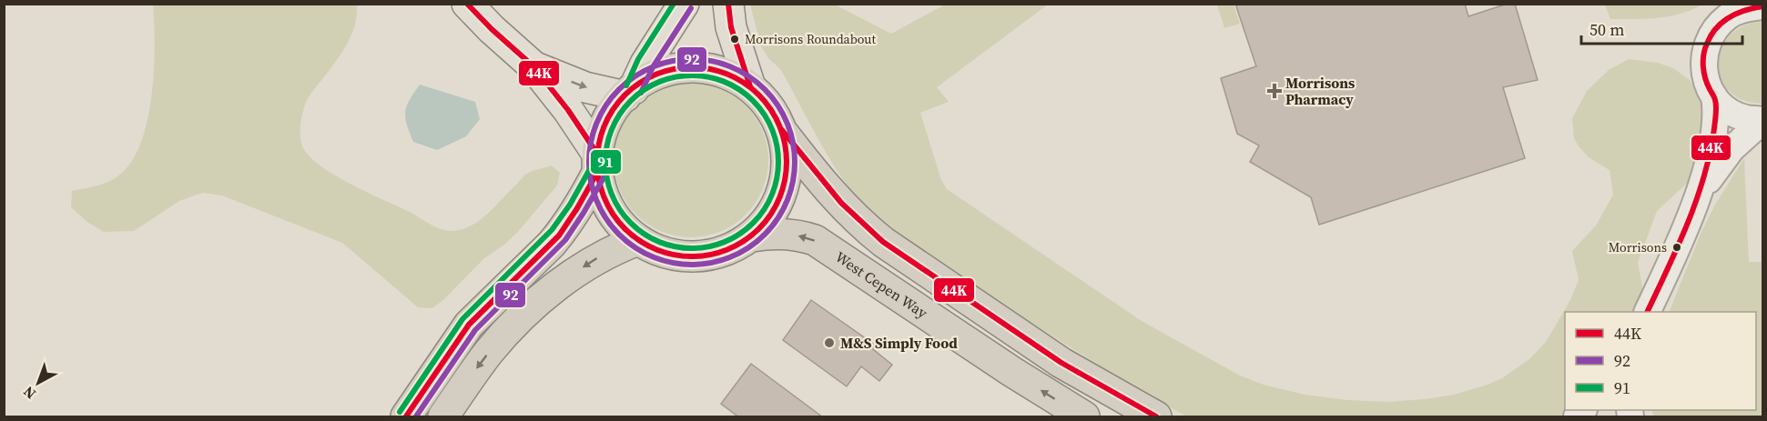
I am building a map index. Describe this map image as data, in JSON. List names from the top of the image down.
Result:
{
  "streets": {
    "highway": ["West Cepen Way"]
  },
  "places": {
    "other": ["Morrisons Roundabout", "Morrisons", "M&S Simply Food"],
    "health": ["Morrisons Pharmacy"]
  },
  "lines": ["transit line 44K", "transit line 91", "transit line 92"],
  "legend": ["44K", "92", "91"],
  "scale_bar": "50 m",
  "north": "bottom left"
}
